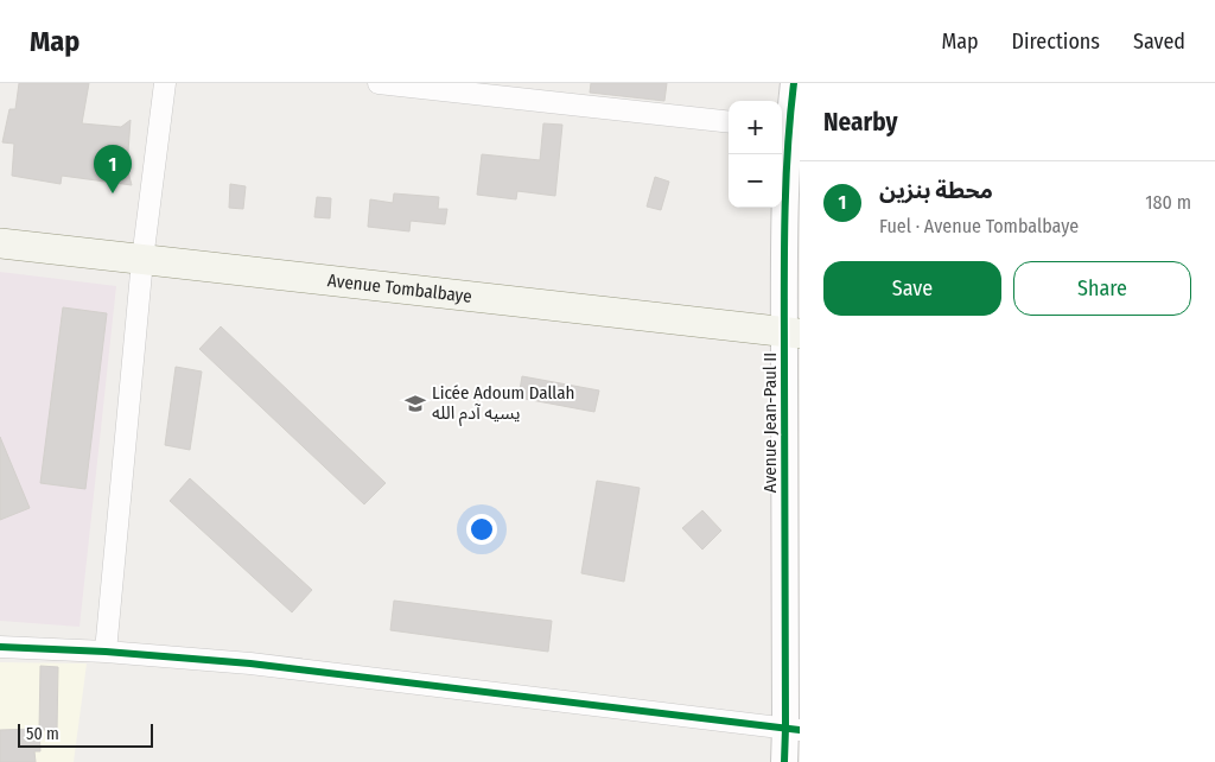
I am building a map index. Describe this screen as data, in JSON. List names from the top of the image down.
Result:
{
  "streets": {
    "main road": ["Avenue Tombalbaye"],
    "street": ["Avenue Jean-Paul II"]
  },
  "crossings": [
    ["Avenue Tombalbaye", "Avenue Jean-Paul II"]
  ],
  "places": {
    "school or university": ["Licée Adoum Dallah يسيه آدم الله"]
  },
  "scale_bar": "50 m",
  "page": {
    "header": "Map",
    "nav": ["Map", "Directions", "Saved"],
    "heading": "Nearby",
    "map_buttons": ["+", "−"],
    "pins": "1",
    "list": [
      {
        "mark": "1",
        "name": "محطة بنزين",
        "note": "Fuel · Avenue Tombalbaye",
        "value": "180 m"
      }
    ],
    "buttons": ["Save", "Share"],
    "scale": "50 m"
  }
}
